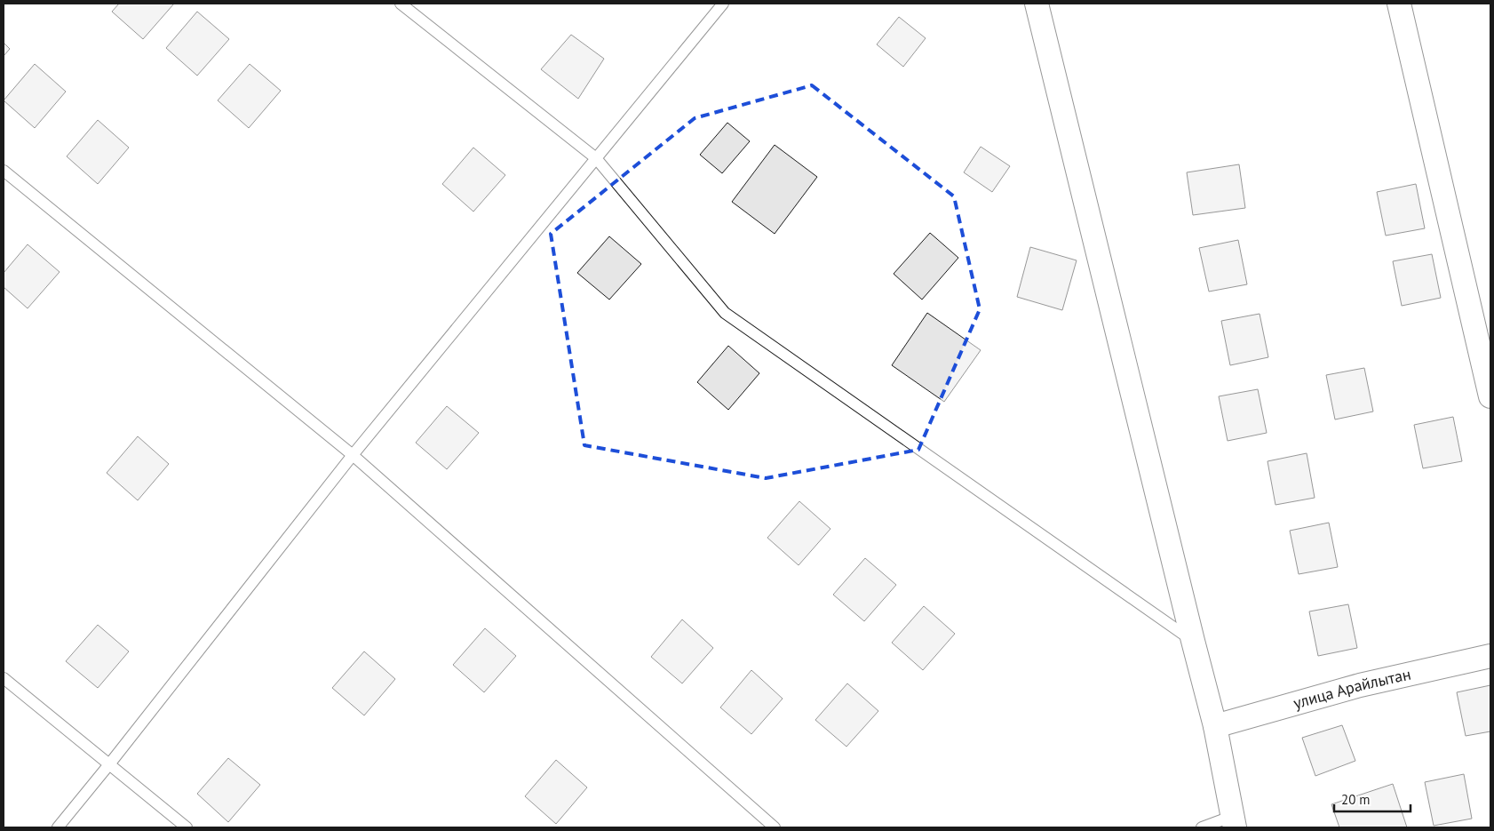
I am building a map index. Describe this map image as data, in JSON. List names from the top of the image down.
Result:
{
  "streets": {
    "street": ["улица Арайлытан"]
  },
  "scale_bar": "20 m"
}
